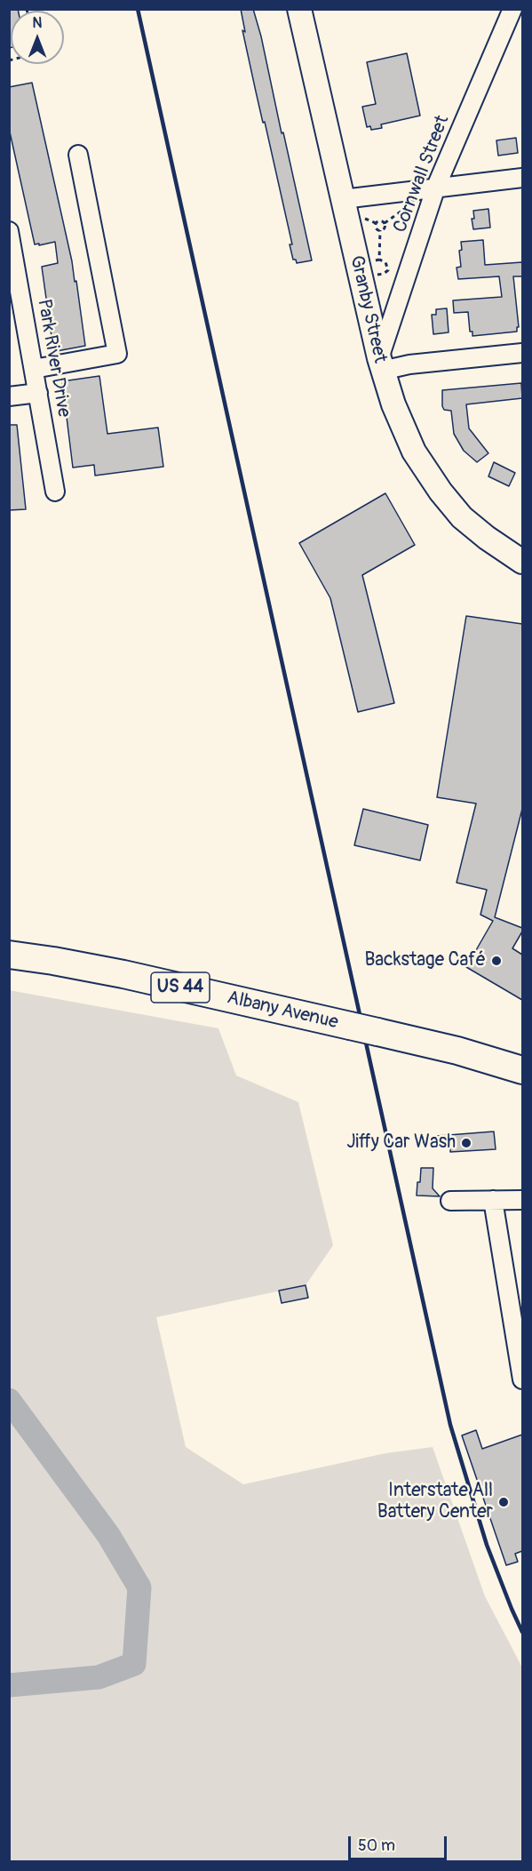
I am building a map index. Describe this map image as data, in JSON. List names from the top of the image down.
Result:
{
  "streets": {
    "highway": ["US 44", "Albany Avenue"],
    "main road": ["Granby Street"],
    "street": ["Cornwall Street", "Park River Drive"]
  },
  "crossings": [
    ["Cornwall Street", "Granby Street"]
  ],
  "places": ["Backstage Café", "Jiffy Car Wash", "Interstate All Battery Center"],
  "scale_bar": "50 m",
  "north": "top"
}
